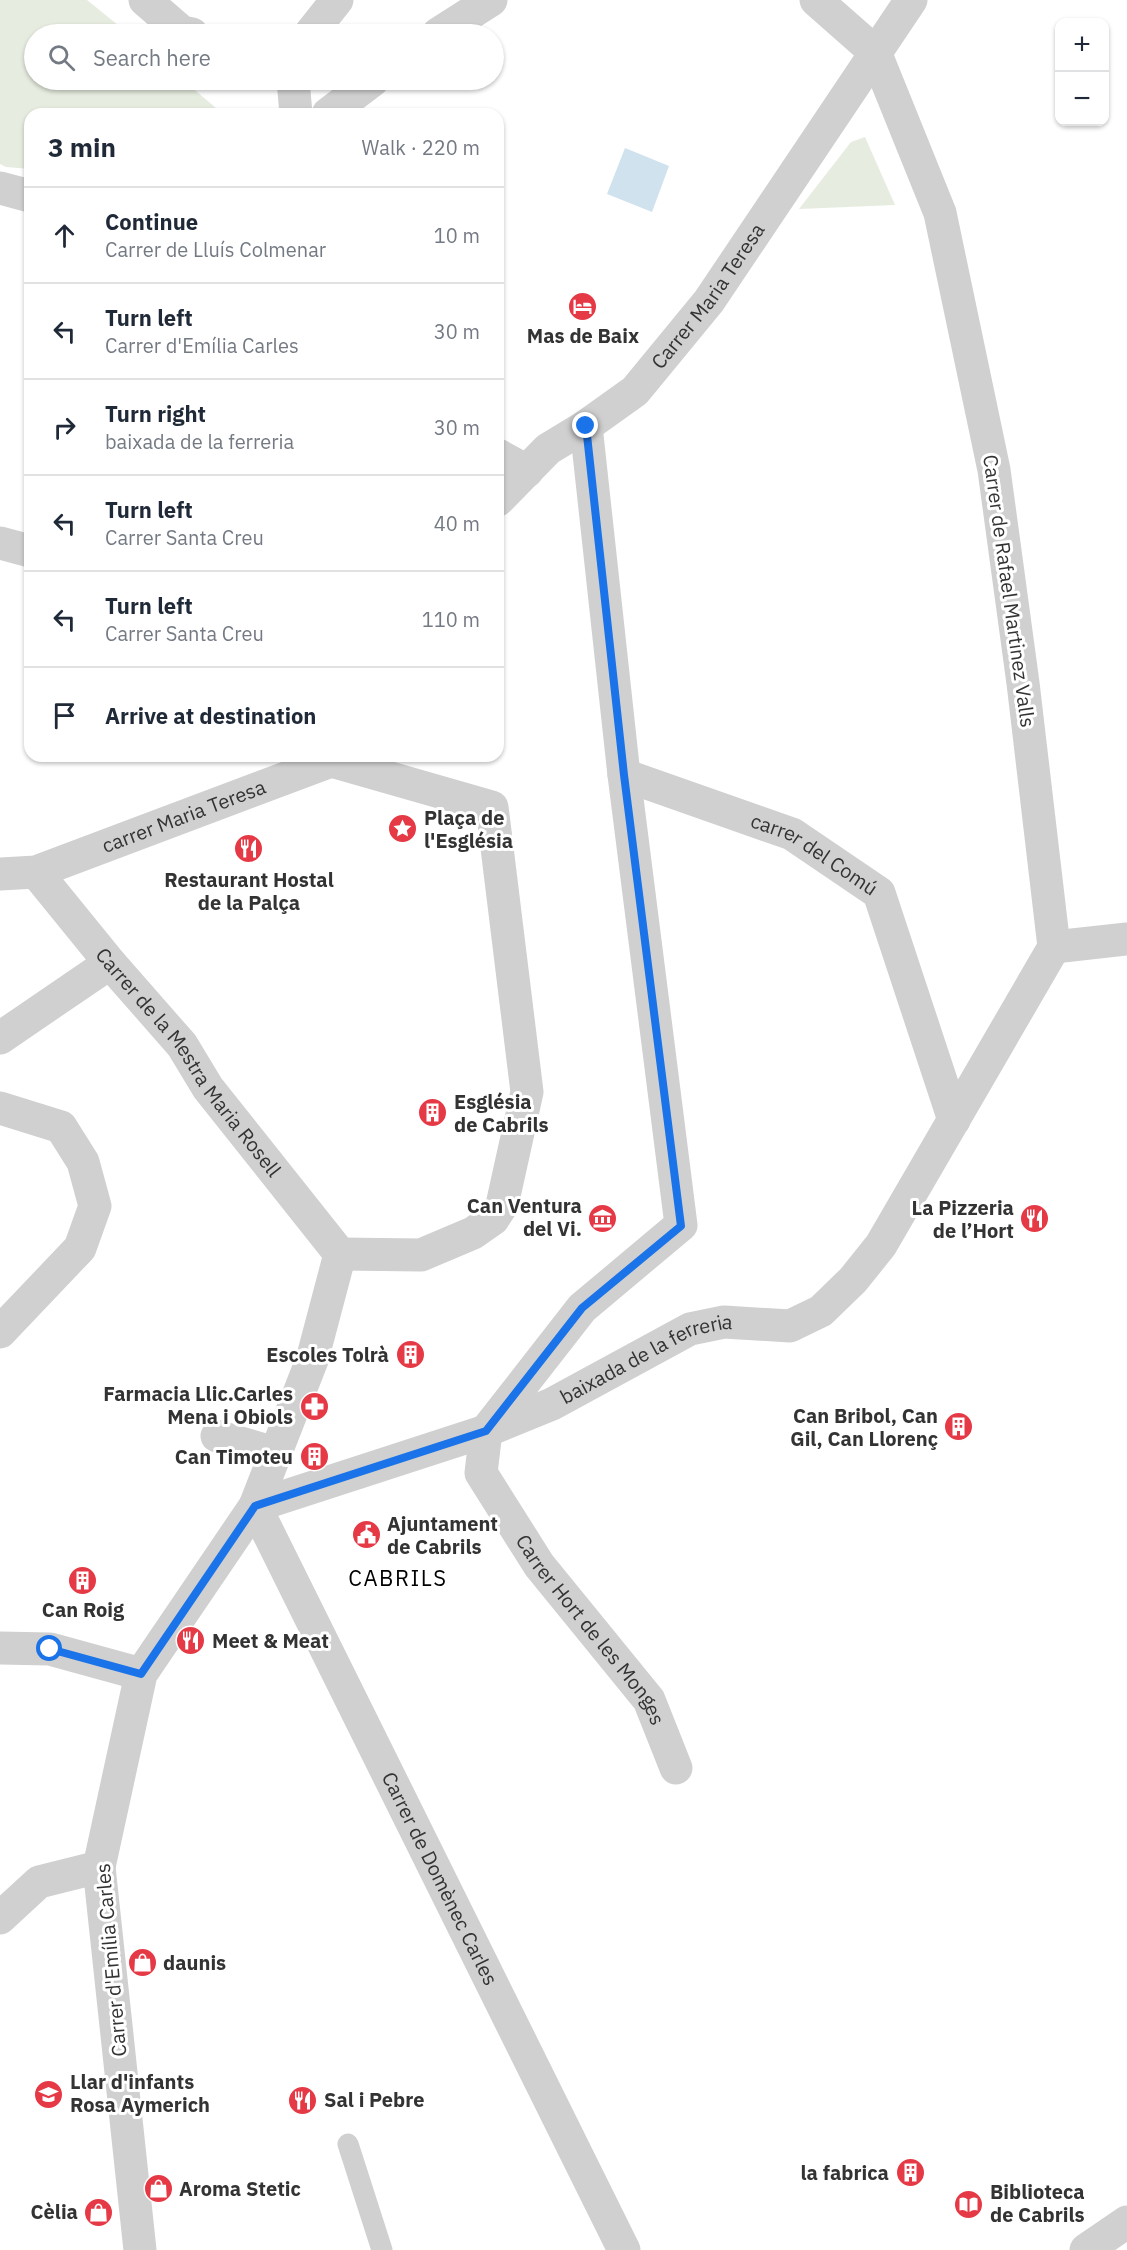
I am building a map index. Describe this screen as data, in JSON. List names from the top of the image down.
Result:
{
  "streets": {
    "street": [
      "Carrer Maria Teresa",
      "Carrer de Rafael Martinez Valls",
      "carrer Maria Teresa",
      "carrer del Comú",
      "Carrer de la Mestra Maria Rosell",
      "baixada de la ferreria",
      "Carrer Hort de les Monges",
      "Carrer de Domènec Carles",
      "Carrer d'Emília Carles"
    ]
  },
  "crossings": [
    ["Carrer Maria Teresa", "Carrer de Rafael Martinez Valls"],
    ["carrer Maria Teresa", "Carrer de la Mestra Maria Rosell"],
    ["carrer del Comú", "baixada de la ferreria"],
    ["Carrer de la Mestra Maria Rosell", "Carrer d'Emília Carles"],
    ["baixada de la ferreria", "Carrer Hort de les Monges"],
    ["baixada de la ferreria", "Carrer de Domènec Carles"],
    ["baixada de la ferreria", "Carrer d'Emília Carles"],
    ["Carrer de Domènec Carles", "Carrer d'Emília Carles"]
  ],
  "districts": ["CABRILS"],
  "places": {
    "hotel": ["Mas de Baix"],
    "place": ["Plaça de l'Església"],
    "restaurant": [
      "Restaurant Hostal de la Palça",
      "La Pizzeria de l’Hort",
      "Meet & Meat",
      "Sal i Pebre"
    ],
    "building": [
      "Església de Cabrils",
      "Escoles Tolrà",
      "Can Bribol, Can Gil, Can Llorenç",
      "Can Timoteu",
      "Can Roig",
      "la fabrica"
    ],
    "museum": ["Can Ventura del Vi."],
    "pharmacy": ["Farmacia Llic.Carles Mena i Obiols"],
    "public building": ["Ajuntament de Cabrils"],
    "shop": ["daunis", "Aroma Stetic", "Cèlia"],
    "school or university": ["Llar d'infants Rosa Aymerich"],
    "library": ["Biblioteca de Cabrils"]
  },
  "page": {
    "map_buttons": ["+", "−"],
    "search": "Search here",
    "heading": ["3 min", "Walk · 220 m"],
    "list": [
      ["Continue", "Carrer de Lluís Colmenar", "10 m"],
      ["Turn left", "Carrer d'Emília Carles", "30 m"],
      ["Turn right", "baixada de la ferreria", "30 m"],
      ["Turn left", "Carrer Santa Creu", "40 m"],
      ["Turn left", "Carrer Santa Creu", "110 m"],
      "Arrive at destination"
    ]
  }
}
